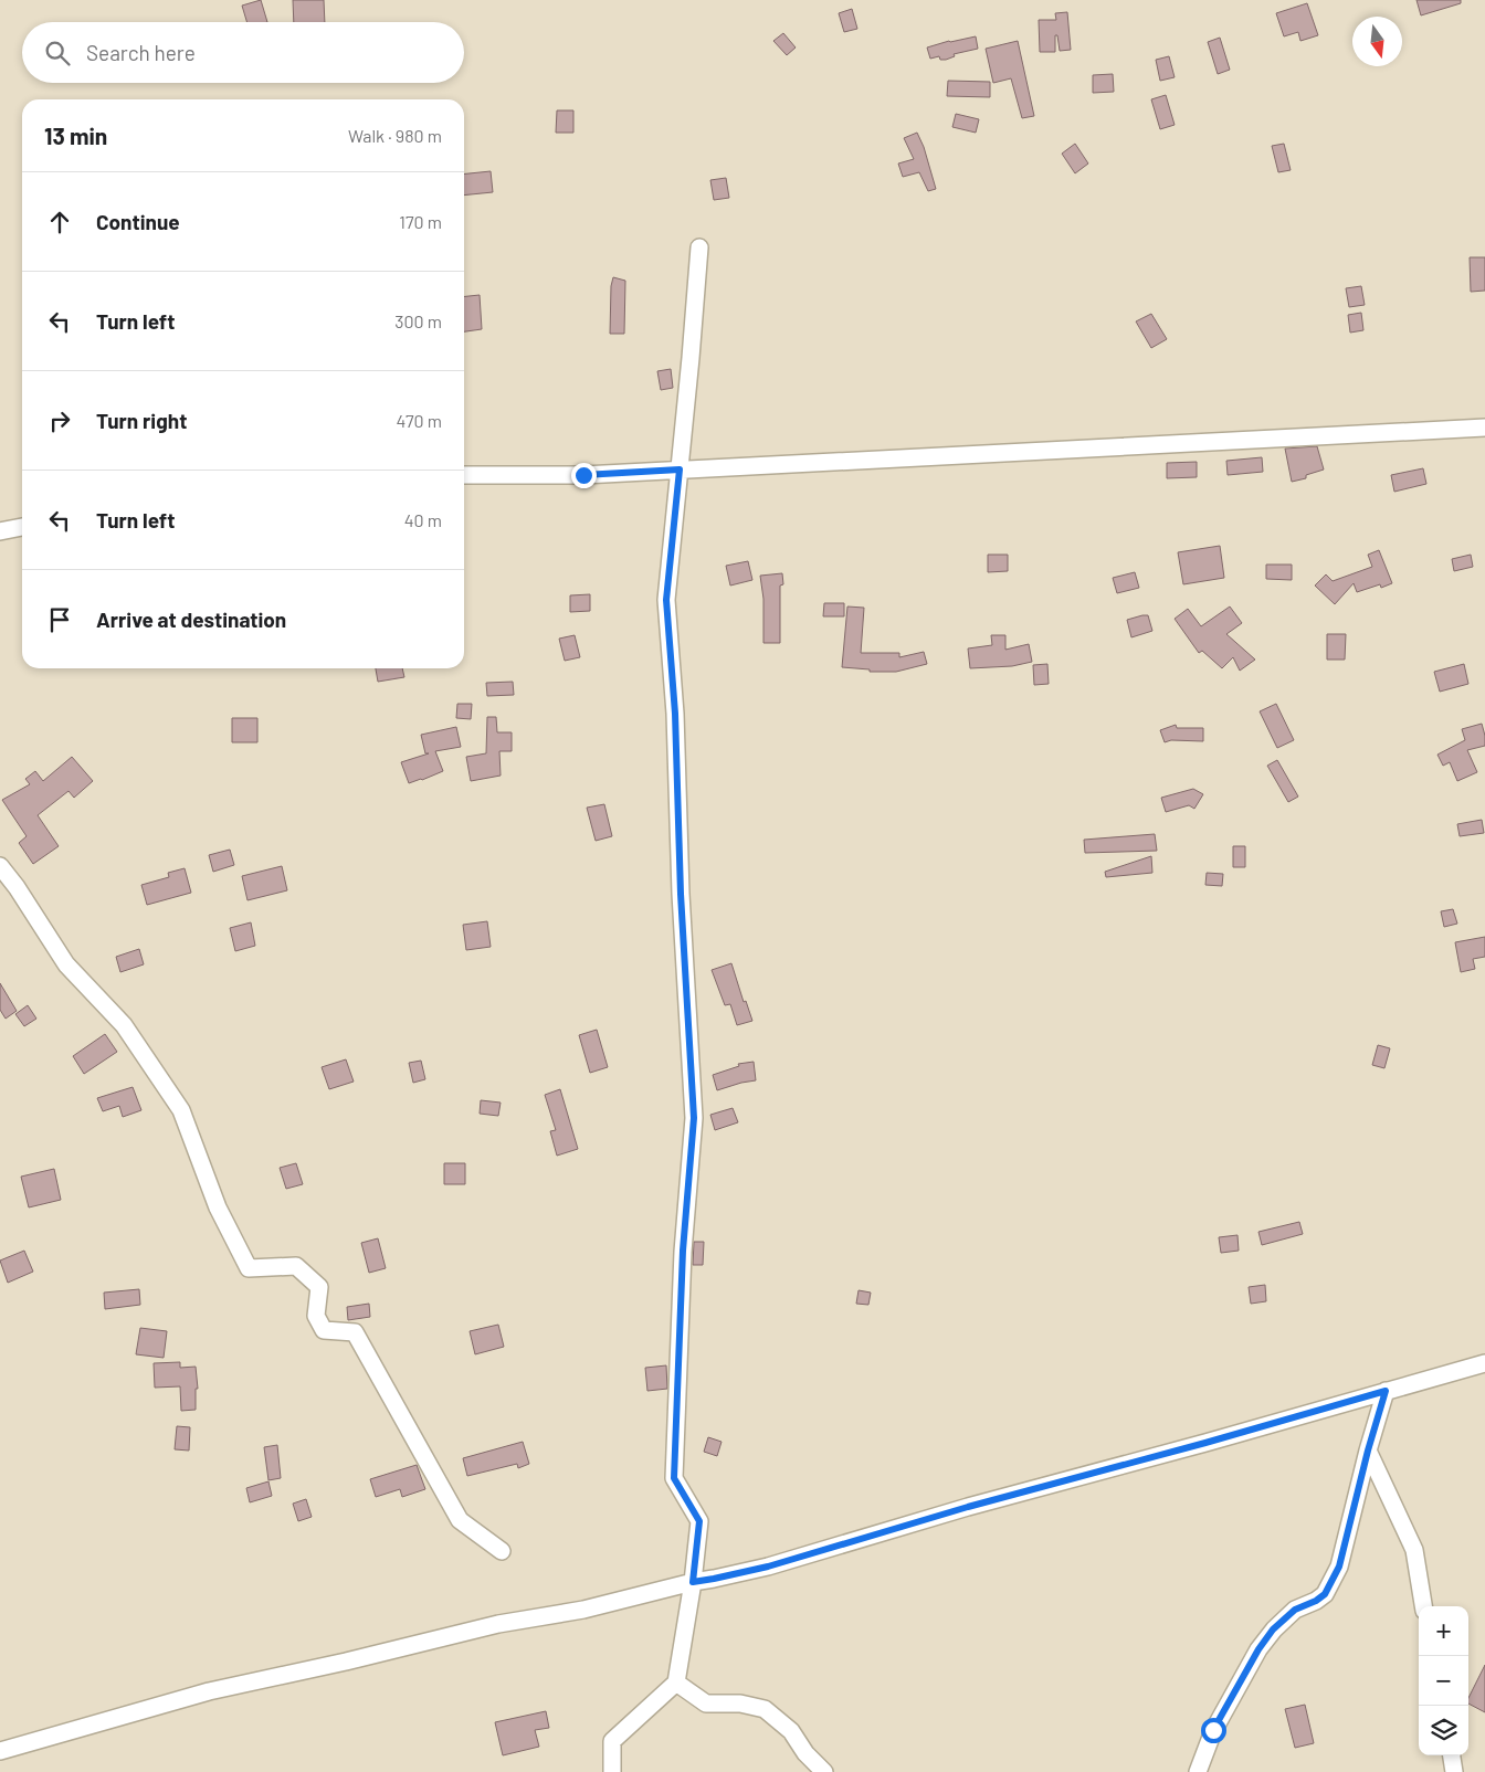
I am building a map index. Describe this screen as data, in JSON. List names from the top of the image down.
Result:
{
  "north": "bottom",
  "page": {
    "search": "Search here",
    "heading": ["13 min", "Walk · 980 m"],
    "list": [
      ["Continue", "170 m"],
      ["Turn left", "300 m"],
      ["Turn right", "470 m"],
      ["Turn left", "40 m"],
      "Arrive at destination"
    ],
    "map_buttons": ["+", "−"]
  }
}
